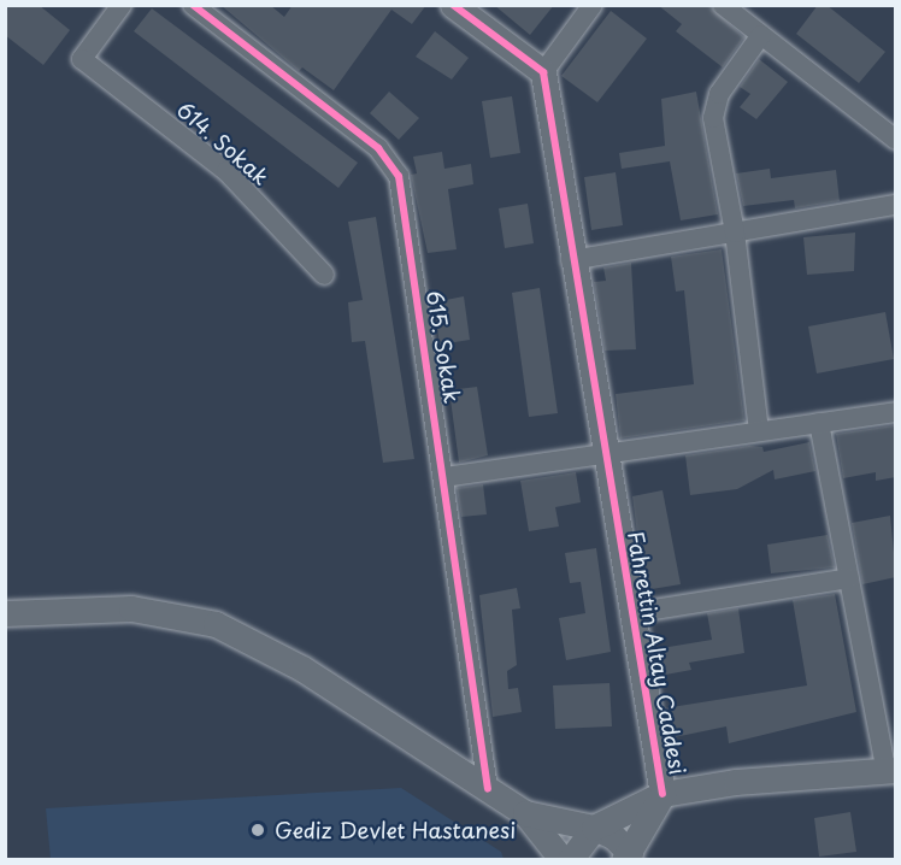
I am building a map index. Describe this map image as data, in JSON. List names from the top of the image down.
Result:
{
  "streets": {
    "street": ["614. Sokak", "615. Sokak", "Fahrettin Altay Caddesi"]
  },
  "places": ["Gediz Devlet Hastanesi"]
}
